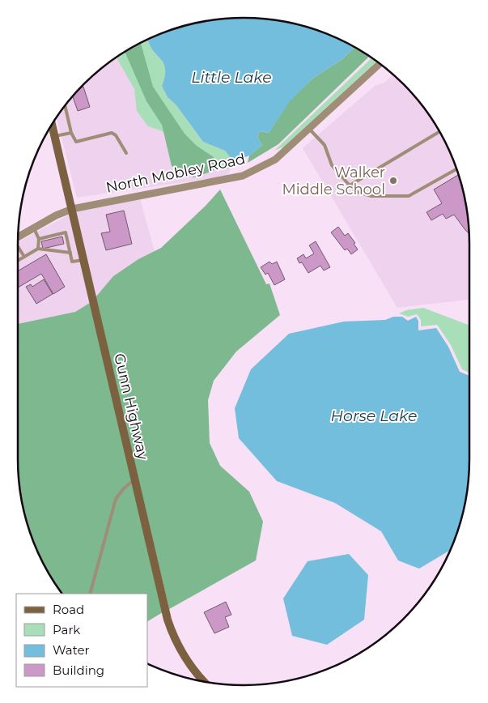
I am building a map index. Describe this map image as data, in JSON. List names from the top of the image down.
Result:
{
  "streets": {
    "main road": ["Gunn Highway"],
    "street": ["North Mobley Road"]
  },
  "crossings": [
    ["North Mobley Road", "Gunn Highway"]
  ],
  "water": ["Little Lake", "Horse Lake"],
  "places": ["Walker Middle School"],
  "legend": [
    "Road",
    "Park",
    "Water",
    "Building"
  ]
}
